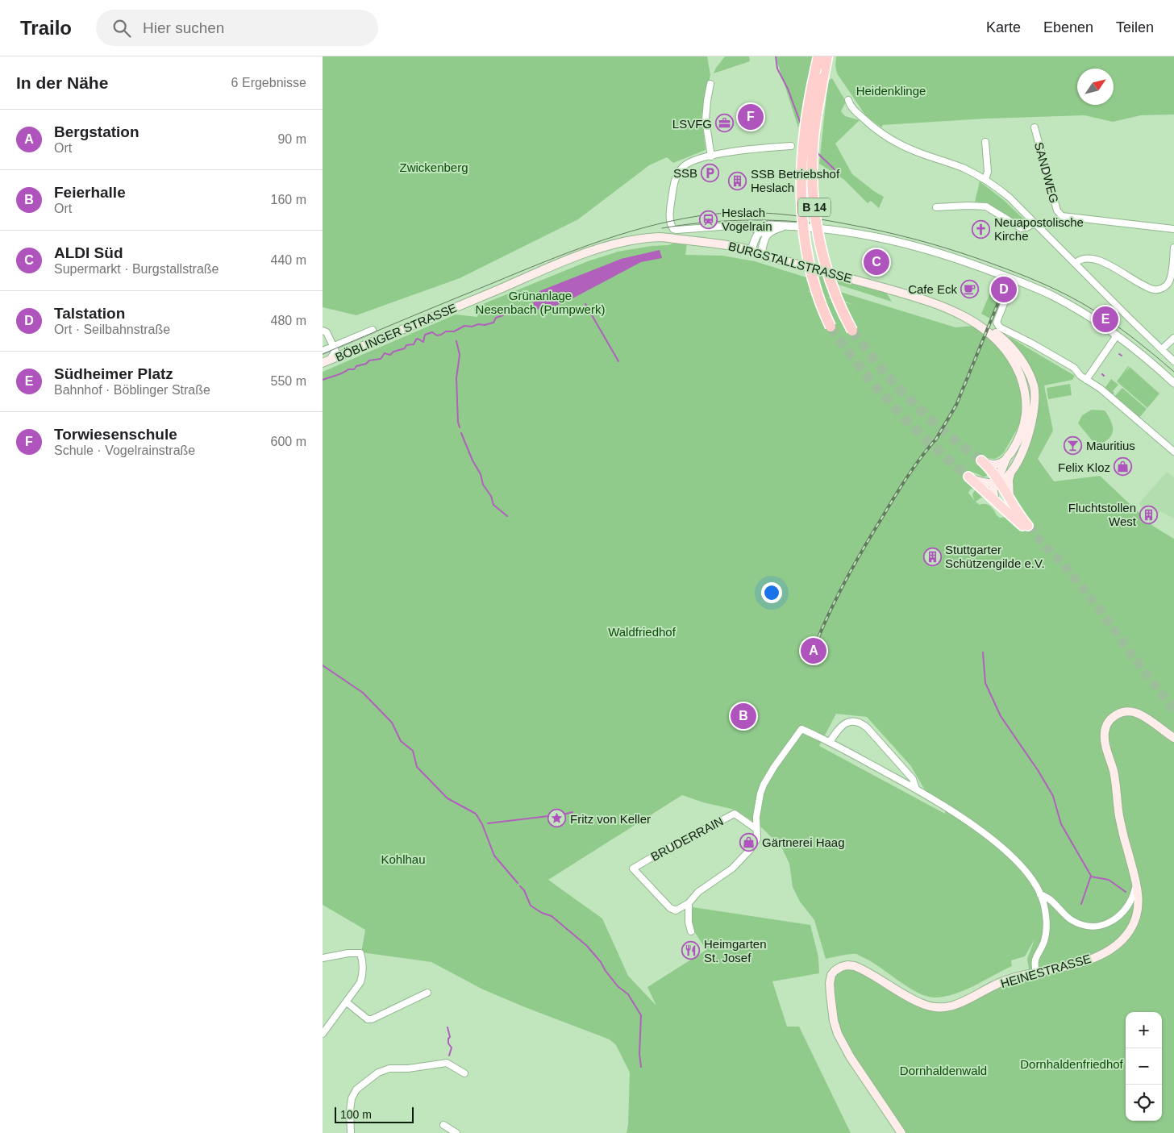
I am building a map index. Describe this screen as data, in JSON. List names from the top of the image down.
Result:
{
  "streets": {
    "highway": ["B 14"],
    "main road": ["BURGSTALLSTRASSE", "BÖBLINGER STRASSE", "HEINESTRASSE"],
    "street": ["SANDWEG", "BRUDERRAIN"]
  },
  "crossings": [
    ["BURGSTALLSTRASSE", "BÖBLINGER STRASSE"]
  ],
  "parks": [
    "Heidenklinge",
    "Zwickenberg",
    "Grünanlage Nesenbach (Pumpwerk)",
    "Waldfriedhof",
    "Kohlhau",
    "Dornhaldenfriedhof",
    "Dornhaldenwald"
  ],
  "places": {
    "office": ["LSVFG"],
    "parking": ["SSB"],
    "building": ["SSB Betriebshof Heslach", "Fluchtstollen West", "Stuttgarter Schützengilde e.V."],
    "station": ["Heslach Vogelrain"],
    "church": ["Neuapostolische Kirche"],
    "cafe": ["Cafe Eck"],
    "bar": ["Mauritius"],
    "shop": ["Felix Kloz", "Gärtnerei Haag"],
    "place": ["Fritz von Keller"],
    "restaurant": ["Heimgarten St. Josef"]
  },
  "scale_bar": "100 m",
  "north": "top right",
  "page": {
    "header": "Trailo",
    "search": "Hier suchen",
    "nav": ["Karte", "Ebenen", "Teilen"],
    "heading": ["In der Nähe", "6 Ergebnisse"],
    "pins": [
      "F",
      "C",
      "D",
      "E",
      "A",
      "B"
    ],
    "list": [
      {
        "mark": "A",
        "name": "Bergstation",
        "note": "Ort",
        "value": "90 m"
      },
      {
        "mark": "B",
        "name": "Feierhalle",
        "note": "Ort",
        "value": "160 m"
      },
      {
        "mark": "C",
        "name": "ALDI Süd",
        "note": "Supermarkt · Burgstallstraße",
        "value": "440 m"
      },
      {
        "mark": "D",
        "name": "Talstation",
        "note": "Ort · Seilbahnstraße",
        "value": "480 m"
      },
      {
        "mark": "E",
        "name": "Südheimer Platz",
        "note": "Bahnhof · Böblinger Straße",
        "value": "550 m"
      },
      {
        "mark": "F",
        "name": "Torwiesenschule",
        "note": "Schule · Vogelrainstraße",
        "value": "600 m"
      }
    ],
    "map_buttons": ["+", "−"],
    "scale": "100 m"
  }
}
